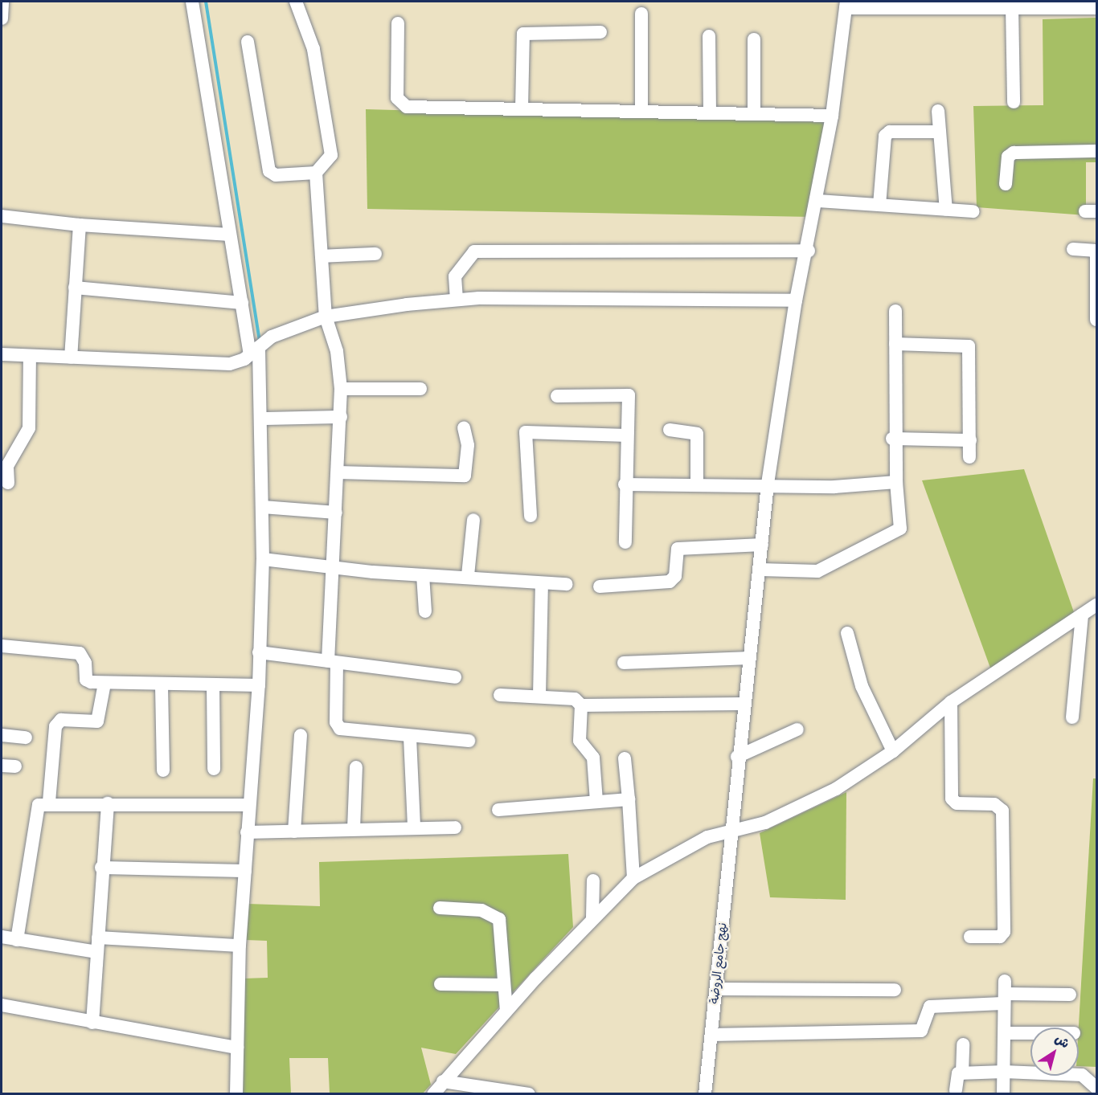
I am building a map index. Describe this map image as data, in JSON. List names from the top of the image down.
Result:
{
  "streets": {
    "street": ["نهج جامع الروضة"]
  },
  "north": "top right"
}
